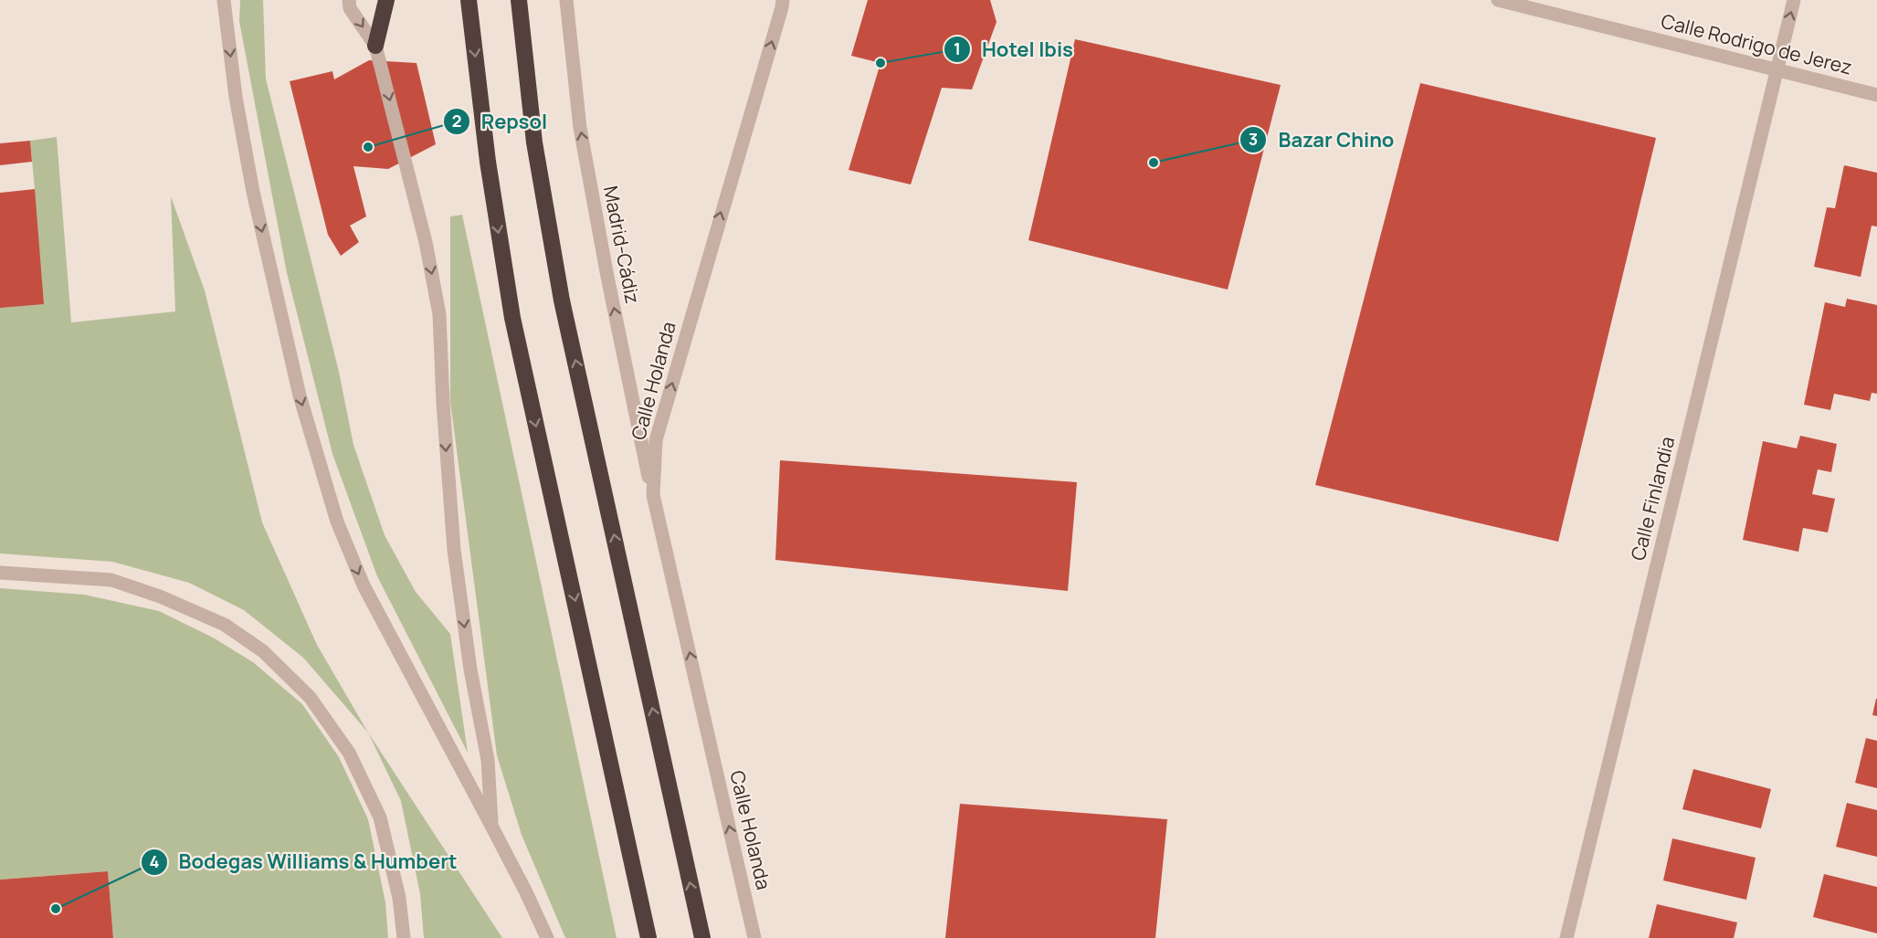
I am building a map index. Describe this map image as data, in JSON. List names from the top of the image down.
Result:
{
  "streets": {
    "street": [
      "Calle Rodrigo de Jerez",
      "Madrid-Cádiz",
      "Calle Holanda",
      "Calle Finlandia"
    ]
  },
  "crossings": [
    ["Calle Rodrigo de Jerez", "Calle Finlandia"],
    ["Madrid-Cádiz", "Calle Holanda"]
  ],
  "one_way": ["Madrid-Cádiz", "Calle Holanda"],
  "places": [
    "Hotel Ibis",
    "Repsol",
    "Bazar Chino",
    "Bodegas Williams & Humbert"
  ]
}
